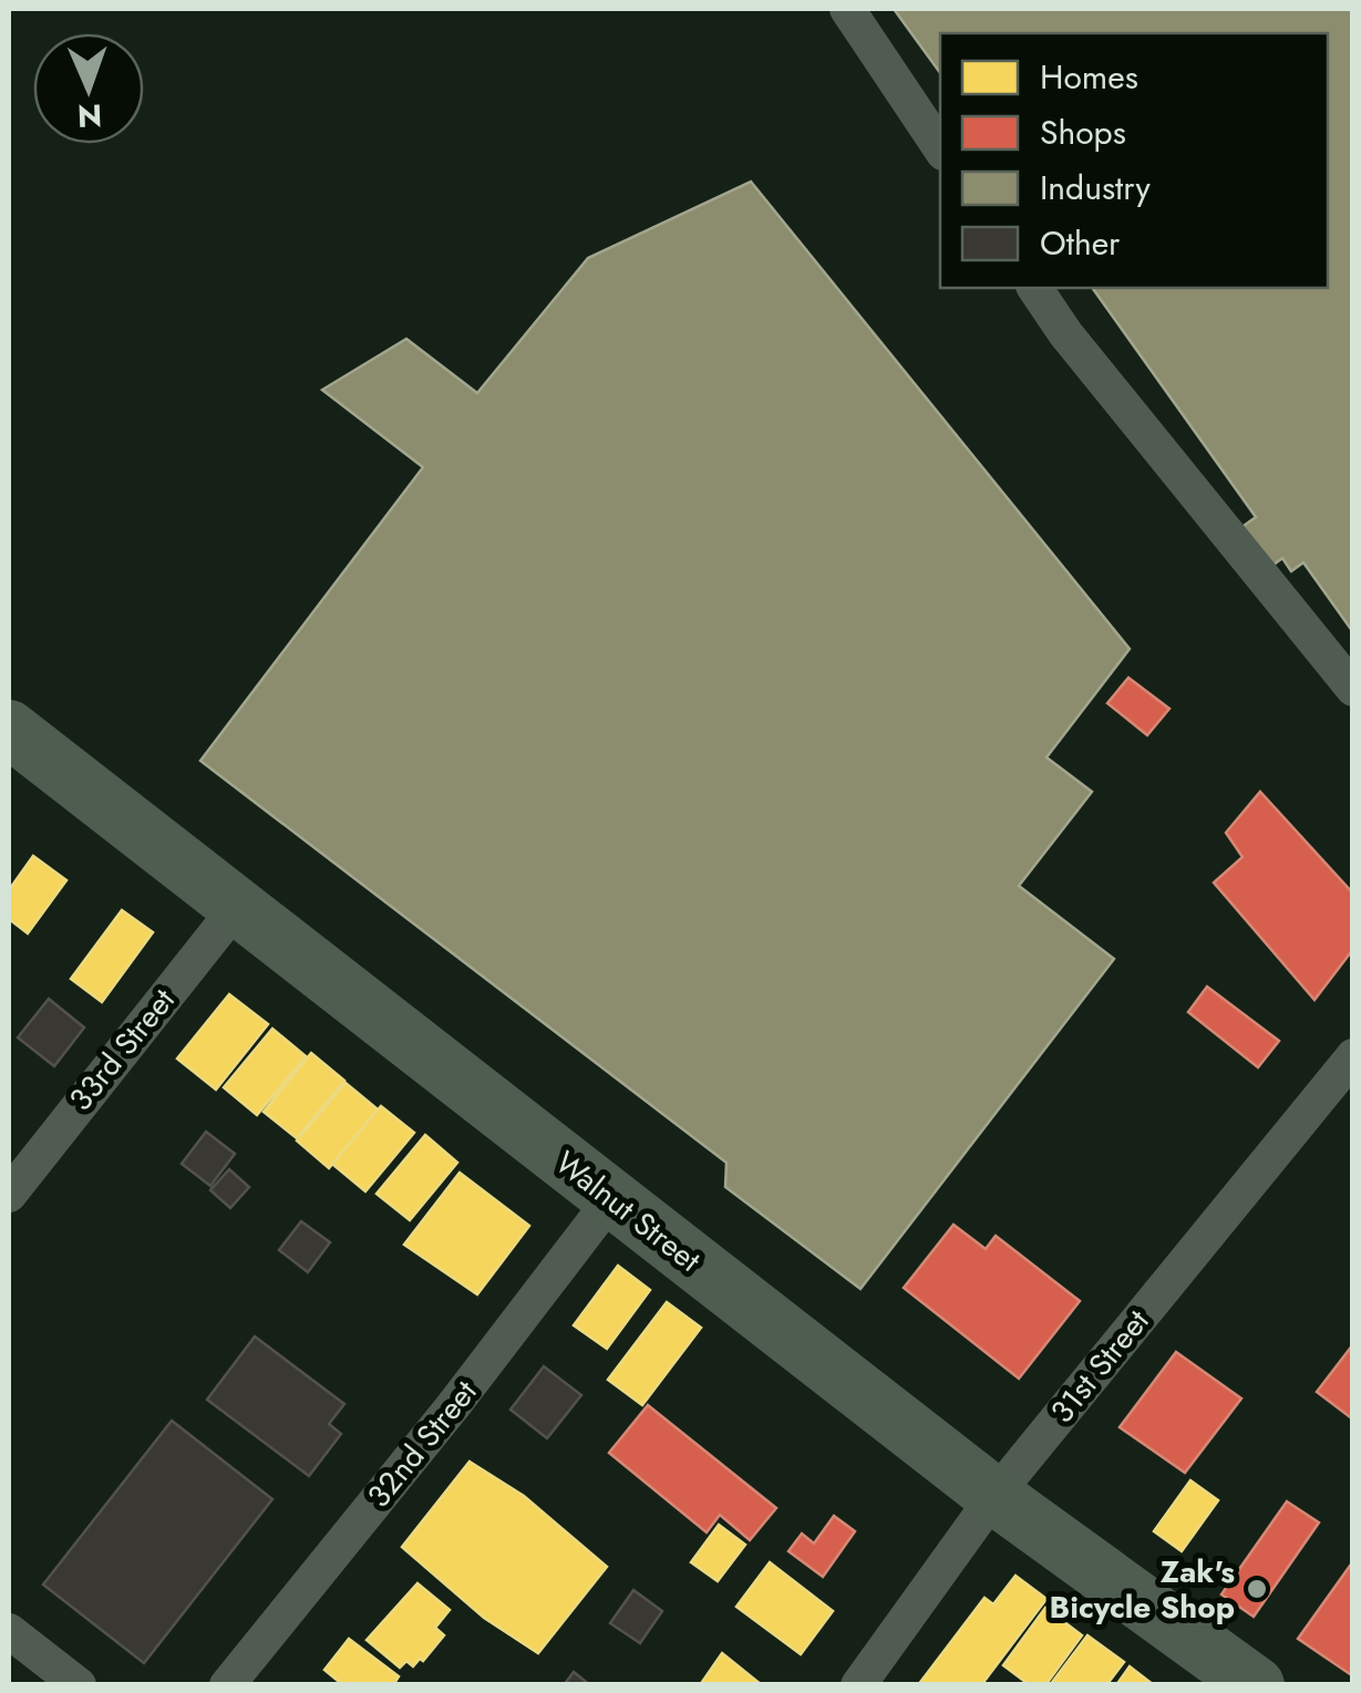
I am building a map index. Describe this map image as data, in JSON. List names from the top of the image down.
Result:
{
  "streets": {
    "main road": ["Walnut Street"],
    "street": ["33rd Street", "31st Street", "32nd Street"]
  },
  "crossings": [
    ["33rd Street", "Walnut Street"],
    ["Walnut Street", "31st Street"],
    ["Walnut Street", "32nd Street"]
  ],
  "places": ["Zak's Bicycle Shop"],
  "legend": [
    "Homes",
    "Shops",
    "Industry",
    "Other"
  ],
  "north": "bottom"
}
